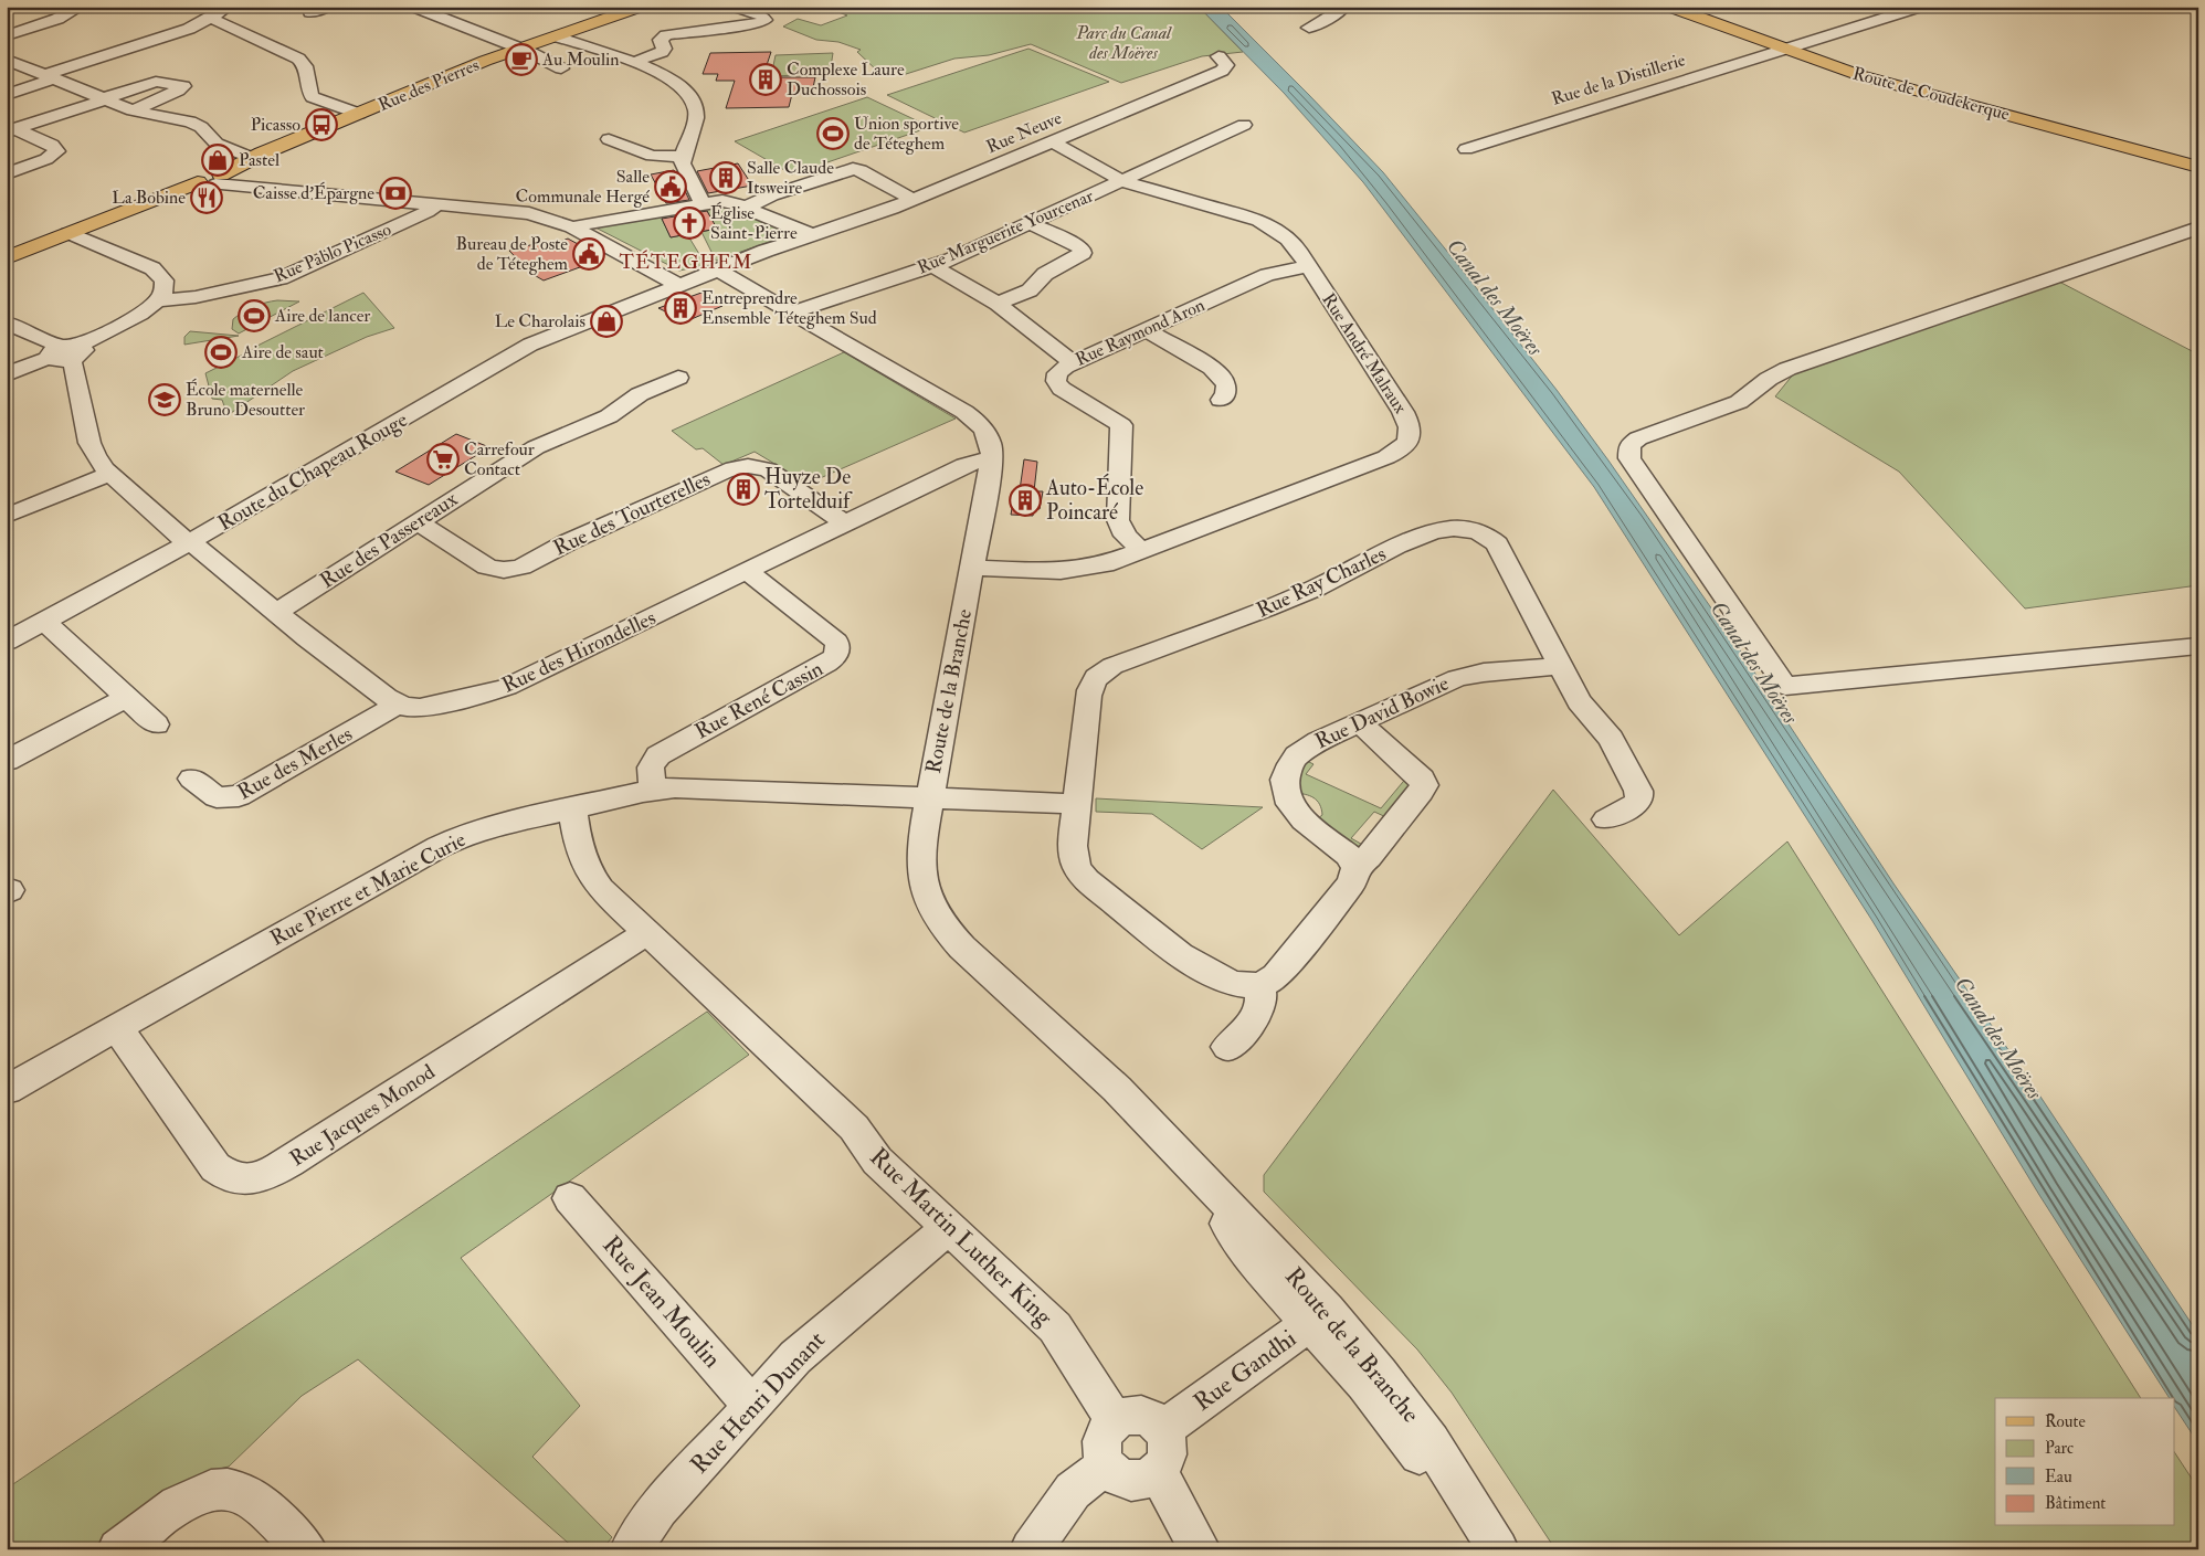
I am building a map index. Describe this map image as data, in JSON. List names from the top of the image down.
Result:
{
  "streets": {
    "main road": ["Rue des Pierres", "Route de Coudekerque"],
    "street": [
      "Rue de la Distillerie",
      "Rue Neuve",
      "Rue Marguerite Yourcenar",
      "Rue Pablo Picasso",
      "Rue Raymond Aron",
      "Rue André Malraux",
      "Route du Chapeau Rouge",
      "Rue des Tourterelles",
      "Rue des Passereaux",
      "Rue Ray Charles",
      "Rue des Hirondelles",
      "Route de la Branche",
      "Rue René Cassin",
      "Rue David Bowie",
      "Rue des Merles",
      "Rue Pierre et Marie Curie",
      "Rue Jacques Monod",
      "Rue Martin Luther King",
      "Rue Jean Moulin",
      "Rue Gandhi",
      "Rue Henri Dunant"
    ]
  },
  "crossings": [
    ["Rue de la Distillerie", "Route de Coudekerque"],
    ["Rue Neuve", "Rue André Malraux"],
    ["Rue Neuve", "Route du Chapeau Rouge"],
    ["Rue Neuve", "Route de la Branche"],
    ["Rue Marguerite Yourcenar", "Rue André Malraux"],
    ["Rue Marguerite Yourcenar", "Route de la Branche"],
    ["Rue Raymond Aron", "Rue André Malraux"],
    ["Rue André Malraux", "Route de la Branche"],
    ["Rue des Tourterelles", "Rue des Passereaux"],
    ["Rue des Tourterelles", "Rue des Hirondelles"],
    ["Rue Ray Charles", "Rue David Bowie"],
    ["Rue des Hirondelles", "Route de la Branche"],
    ["Rue des Hirondelles", "Rue René Cassin"],
    ["Rue des Hirondelles", "Rue des Merles"],
    ["Route de la Branche", "Rue Pierre et Marie Curie"],
    ["Route de la Branche", "Rue Gandhi"],
    ["Rue René Cassin", "Rue Pierre et Marie Curie"],
    ["Rue Pierre et Marie Curie", "Rue Jacques Monod"],
    ["Rue Pierre et Marie Curie", "Rue Martin Luther King"],
    ["Rue Jacques Monod", "Rue Martin Luther King"],
    ["Rue Martin Luther King", "Rue Gandhi"],
    ["Rue Martin Luther King", "Rue Henri Dunant"],
    ["Rue Jean Moulin", "Rue Henri Dunant"]
  ],
  "districts": ["TÉTEGHEM"],
  "water": ["Canal des Moëres"],
  "parks": ["Parc du Canal des Moëres"],
  "places": {
    "cafe": ["Au Moulin"],
    "building": [
      "Complexe Laure Duchossois",
      "Salle Claude Itsweire",
      "Entreprendre Ensemble Téteghem Sud",
      "Huyze De Tortelduif",
      "Auto-École Poincaré"
    ],
    "bus stop": ["Picasso"],
    "sports": ["Union sportive de Téteghem", "Aire de lancer", "Aire de saut"],
    "shop": ["Pastel", "Le Charolais"],
    "public building": ["Salle Communale Hergé", "Bureau de Poste de Téteghem"],
    "bank": ["Caisse d'Épargne"],
    "restaurant": ["La Bobine"],
    "church": ["Église Saint-Pierre"],
    "school or university": ["École maternelle Bruno Desoutter"],
    "supermarket": ["Carrefour Contact"]
  },
  "legend": [
    "Route",
    "Parc",
    "Eau",
    "Bâtiment"
  ]
}
